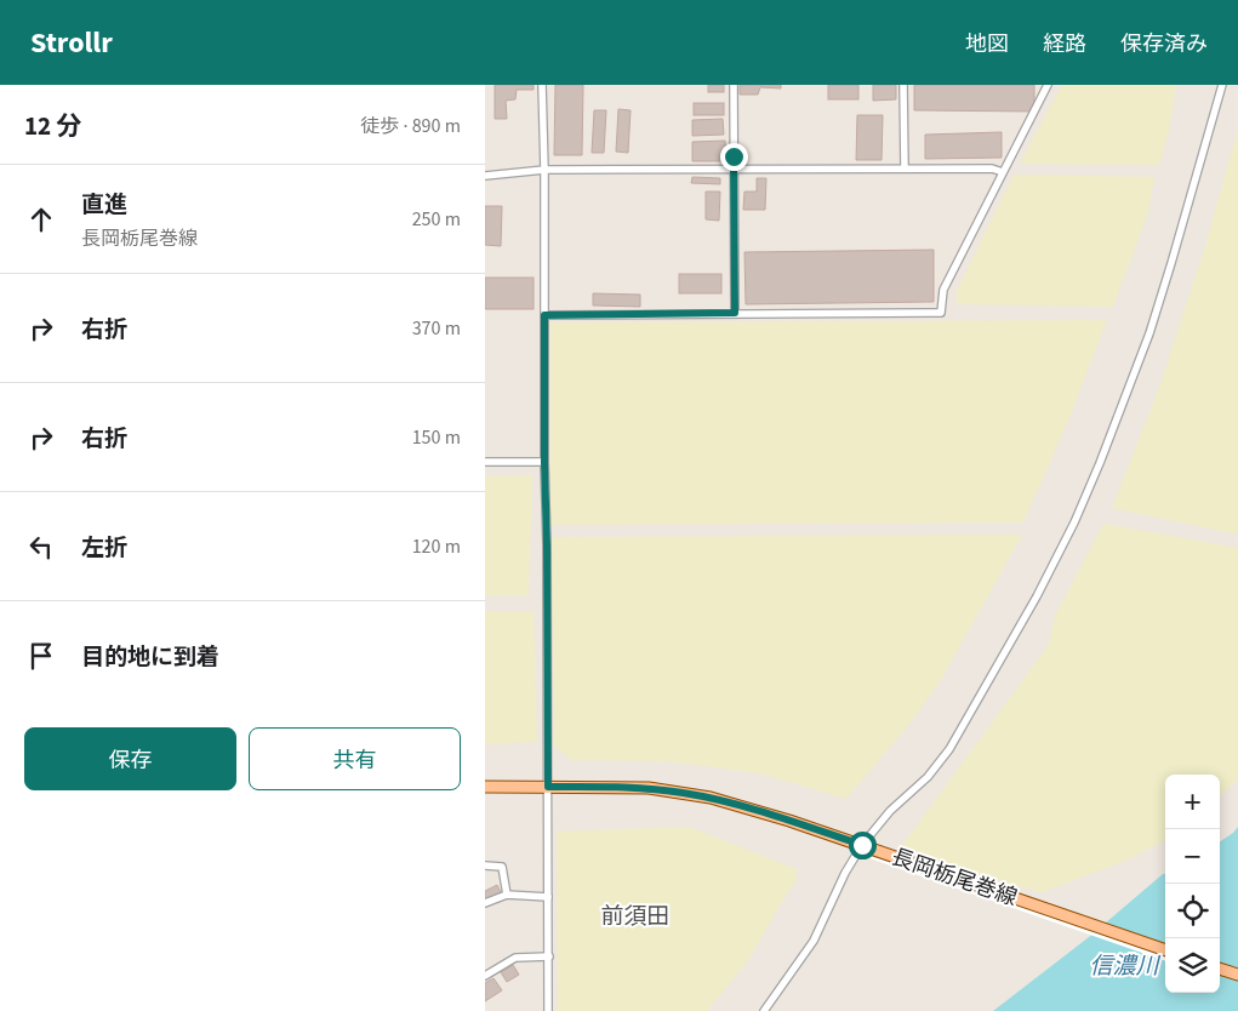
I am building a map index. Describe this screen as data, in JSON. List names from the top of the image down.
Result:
{
  "streets": {
    "main road": ["長岡栃尾巻線"]
  },
  "districts": ["前須田"],
  "water": ["信濃川"],
  "page": {
    "header": "Strollr",
    "nav": ["地図", "経路", "保存済み"],
    "heading": ["12 分", "徒歩 · 890 m"],
    "list": [
      ["直進", "長岡栃尾巻線", "250 m"],
      ["右折", "370 m"],
      ["右折", "150 m"],
      ["左折", "120 m"],
      "目的地に到着"
    ],
    "buttons": ["保存", "共有"],
    "map_buttons": ["+", "−"]
  }
}
